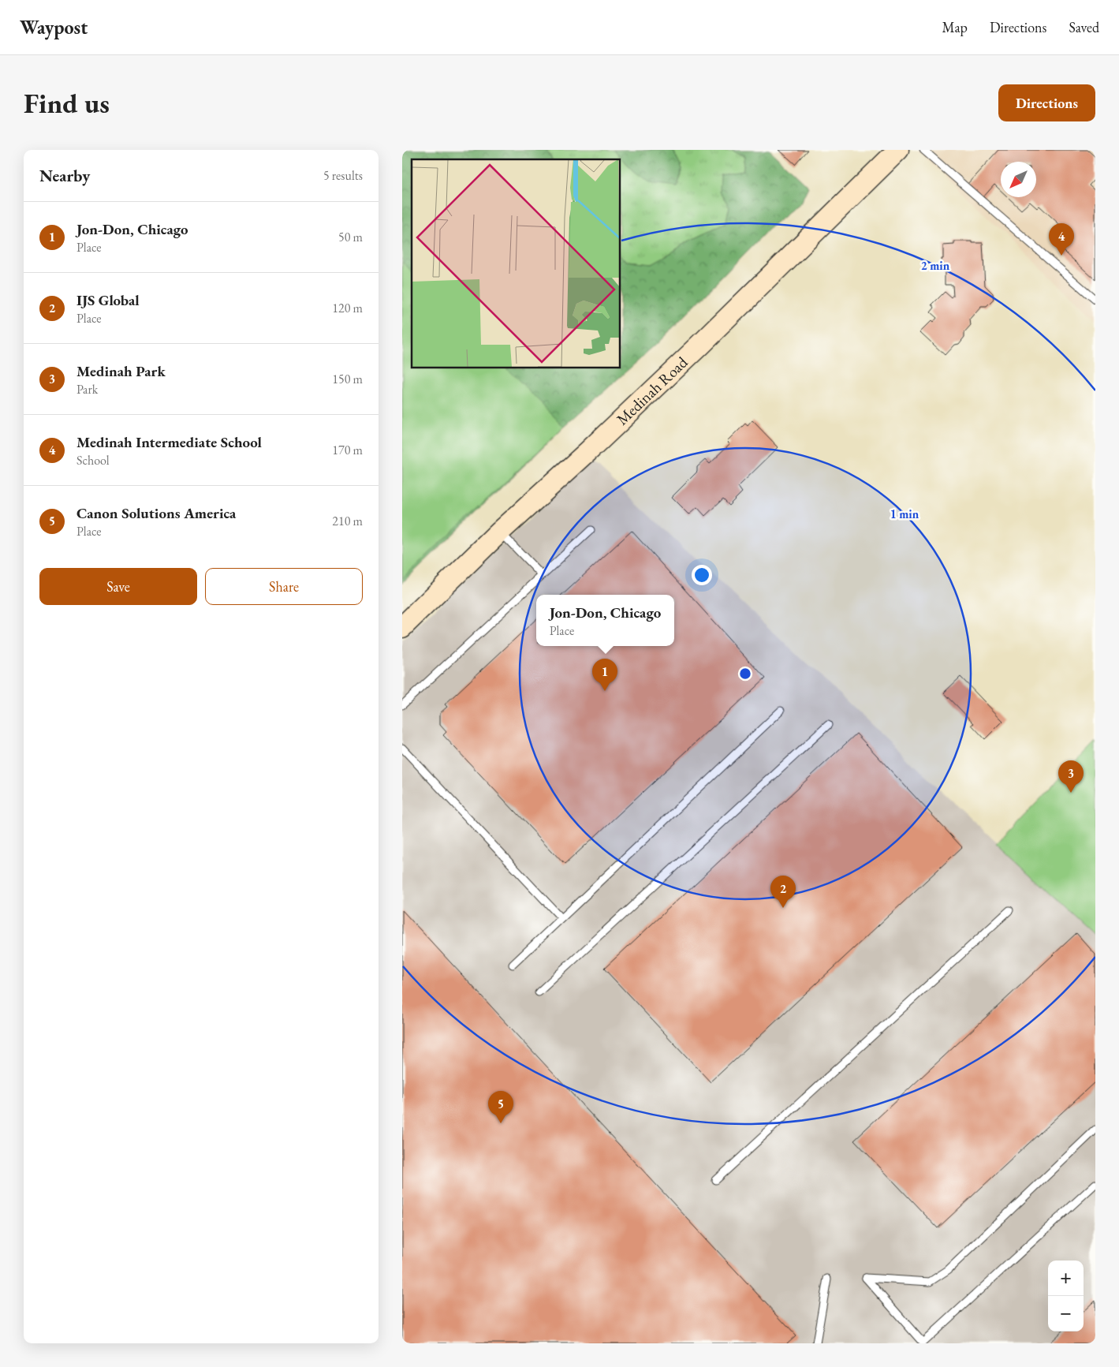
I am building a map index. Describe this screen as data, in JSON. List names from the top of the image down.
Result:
{
  "streets": {
    "main road": ["Medinah Road"]
  },
  "north": "bottom left",
  "page": {
    "header": "Waypost",
    "nav": ["Map", "Directions", "Saved"],
    "buttons": [
      "Directions",
      ["Save", "Share"]
    ],
    "title": "Find us",
    "heading": ["Nearby", "5 results"],
    "list": [
      {
        "mark": "1",
        "name": "Jon-Don, Chicago",
        "note": "Place",
        "value": "50 m"
      },
      {
        "mark": "2",
        "name": "IJS Global",
        "note": "Place",
        "value": "120 m"
      },
      {
        "mark": "3",
        "name": "Medinah Park",
        "note": "Park",
        "value": "150 m"
      },
      {
        "mark": "4",
        "name": "Medinah Intermediate School",
        "note": "School",
        "value": "170 m"
      },
      {
        "mark": "5",
        "name": "Canon Solutions America",
        "note": "Place",
        "value": "210 m"
      }
    ],
    "pins": [
      "4",
      "1",
      "3",
      "2",
      "5"
    ],
    "popup": ["Jon-Don, Chicago", "Place"],
    "map_buttons": ["+", "−"]
  },
  "rings": ["2 min", "1 min"]
}
